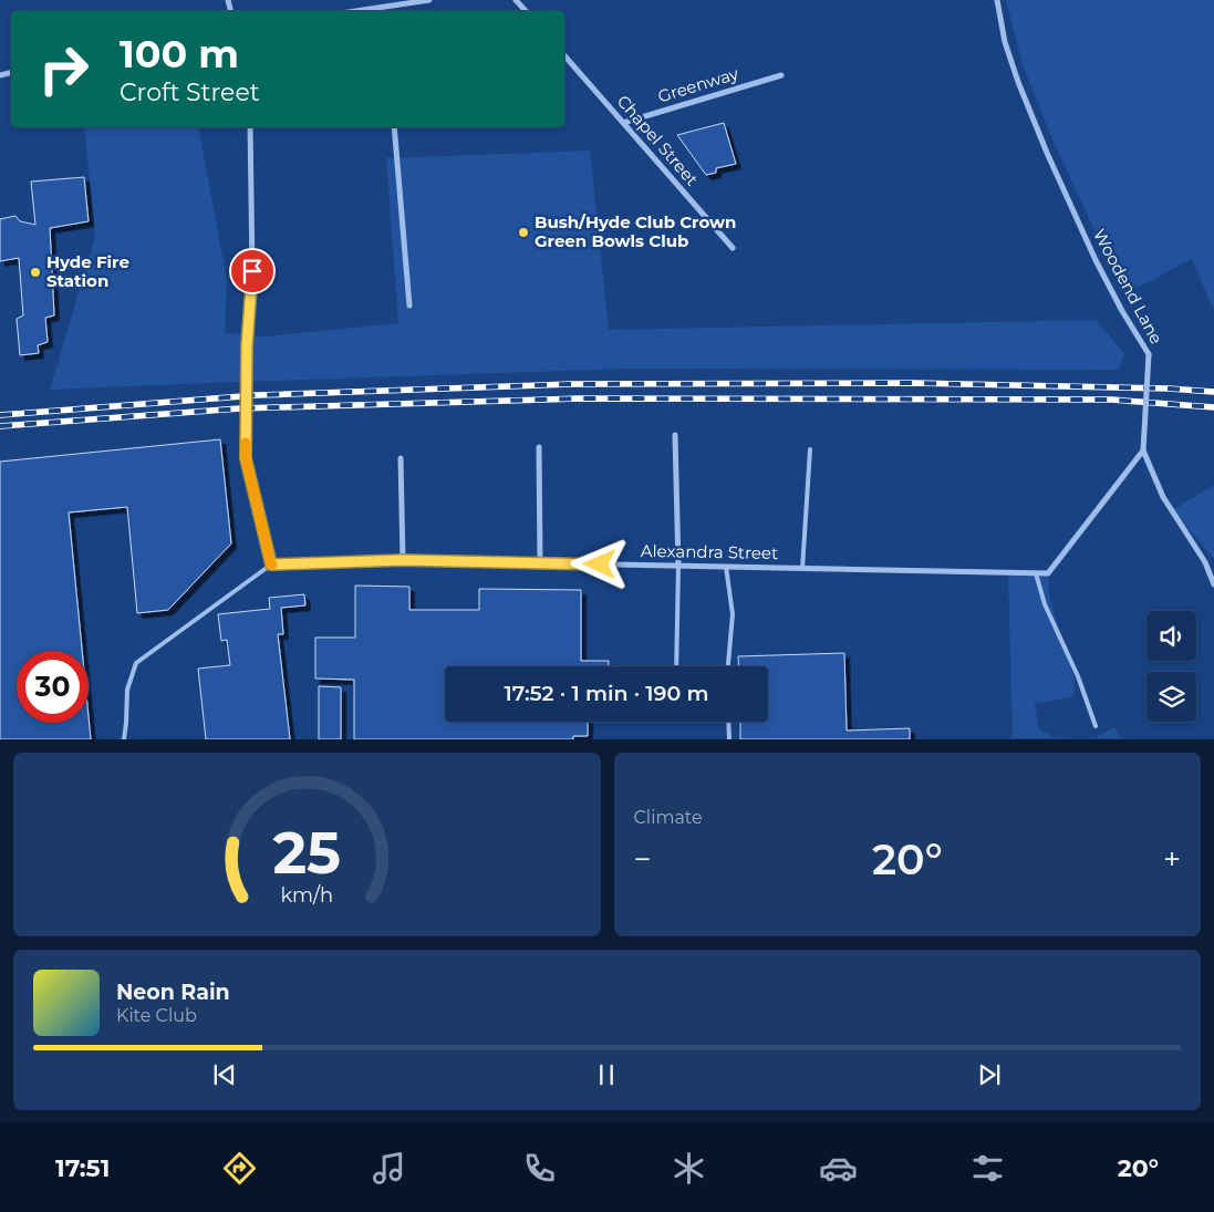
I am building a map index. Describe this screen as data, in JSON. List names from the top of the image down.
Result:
{
  "streets": {
    "street": [
      "Greenway",
      "Chapel Street",
      "Woodend Lane",
      "Alexandra Street"
    ]
  },
  "crossings": [
    ["Greenway", "Chapel Street"],
    ["Woodend Lane", "Alexandra Street"]
  ],
  "places": ["Bush/Hyde Club Crown Green Bowls Club", "Hyde Fire Station"],
  "page": {
    "turn": ["100 m", "Croft Street"],
    "limit": "30",
    "trip": "17:52 · 1 min · 190 m",
    "tile": "Climate",
    "heat": ["−", "20°", "+"],
    "song": ["Neon Rain", "Kite Club"],
    "tabs": ["17:51", "20°"],
    "gauge": ["25", "km/h"]
  }
}
